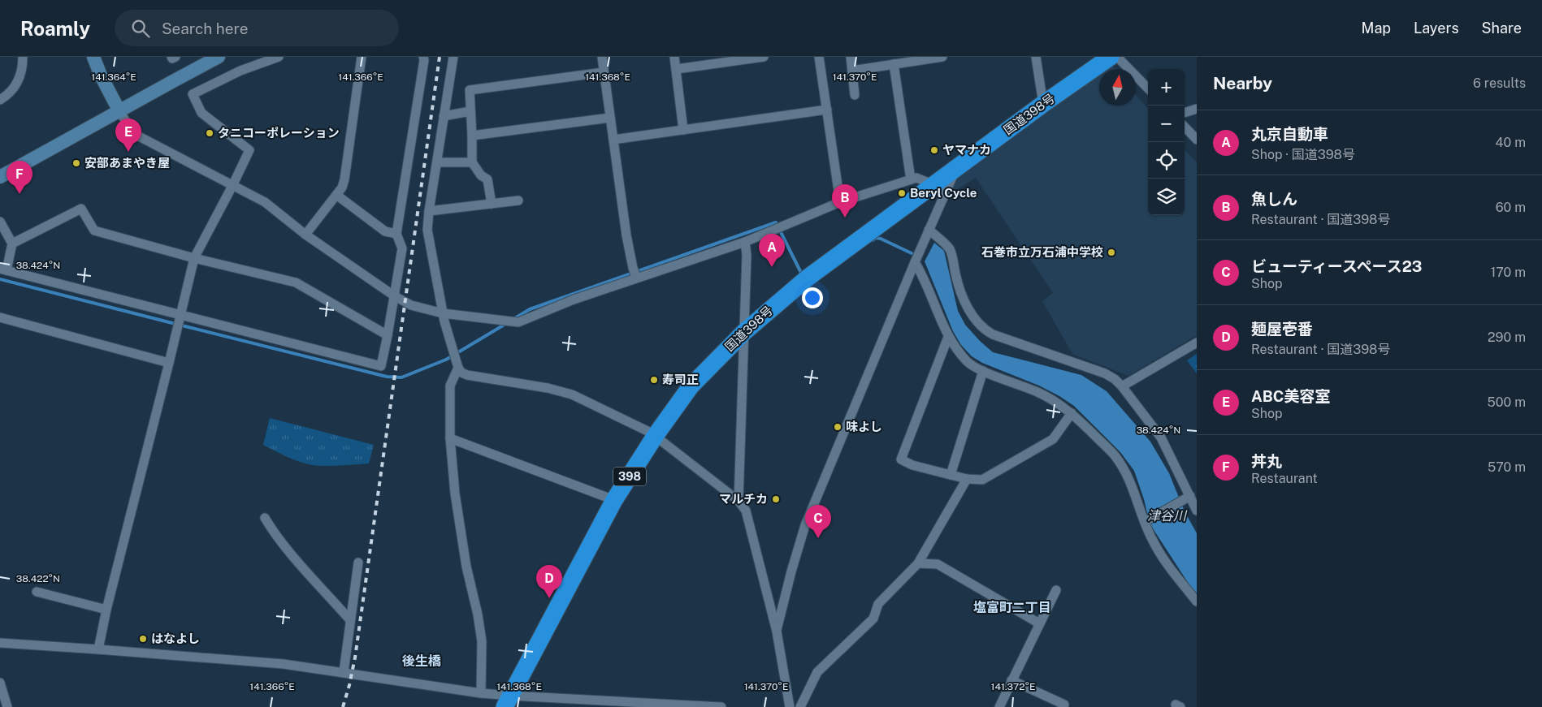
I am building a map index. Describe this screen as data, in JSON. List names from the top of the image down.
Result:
{
  "streets": {
    "highway": ["国道398号", "398"]
  },
  "districts": ["塩富町二丁目", "後生橋"],
  "water": ["津谷川"],
  "places": [
    "タニコーポレーション",
    "ヤマナカ",
    "安部あまやき屋",
    "Beryl Cycle",
    "石巻市立万石浦中学校",
    "寿司正",
    "味よし",
    "マルチカ",
    "はなよし"
  ],
  "north": "top",
  "page": {
    "header": "Roamly",
    "search": "Search here",
    "nav": ["Map", "Layers", "Share"],
    "heading": ["Nearby", "6 results"],
    "map_buttons": ["+", "−"],
    "list": [
      {
        "mark": "A",
        "name": "丸京自動車",
        "note": "Shop · 国道398号",
        "value": "40 m"
      },
      {
        "mark": "B",
        "name": "魚しん",
        "note": "Restaurant · 国道398号",
        "value": "60 m"
      },
      {
        "mark": "C",
        "name": "ビューティースペース23",
        "note": "Shop",
        "value": "170 m"
      },
      {
        "mark": "D",
        "name": "麺屋壱番",
        "note": "Restaurant · 国道398号",
        "value": "290 m"
      },
      {
        "mark": "E",
        "name": "ABC美容室",
        "note": "Shop",
        "value": "500 m"
      },
      {
        "mark": "F",
        "name": "丼丸",
        "note": "Restaurant",
        "value": "570 m"
      }
    ],
    "pins": [
      "E",
      "F",
      "B",
      "A",
      "C",
      "D"
    ]
  },
  "coordinates": [
    "141.364°E",
    "141.366°E",
    "141.368°E",
    "141.370°E",
    "38.424°N",
    "38.422°N",
    "141.372°E"
  ]
}
